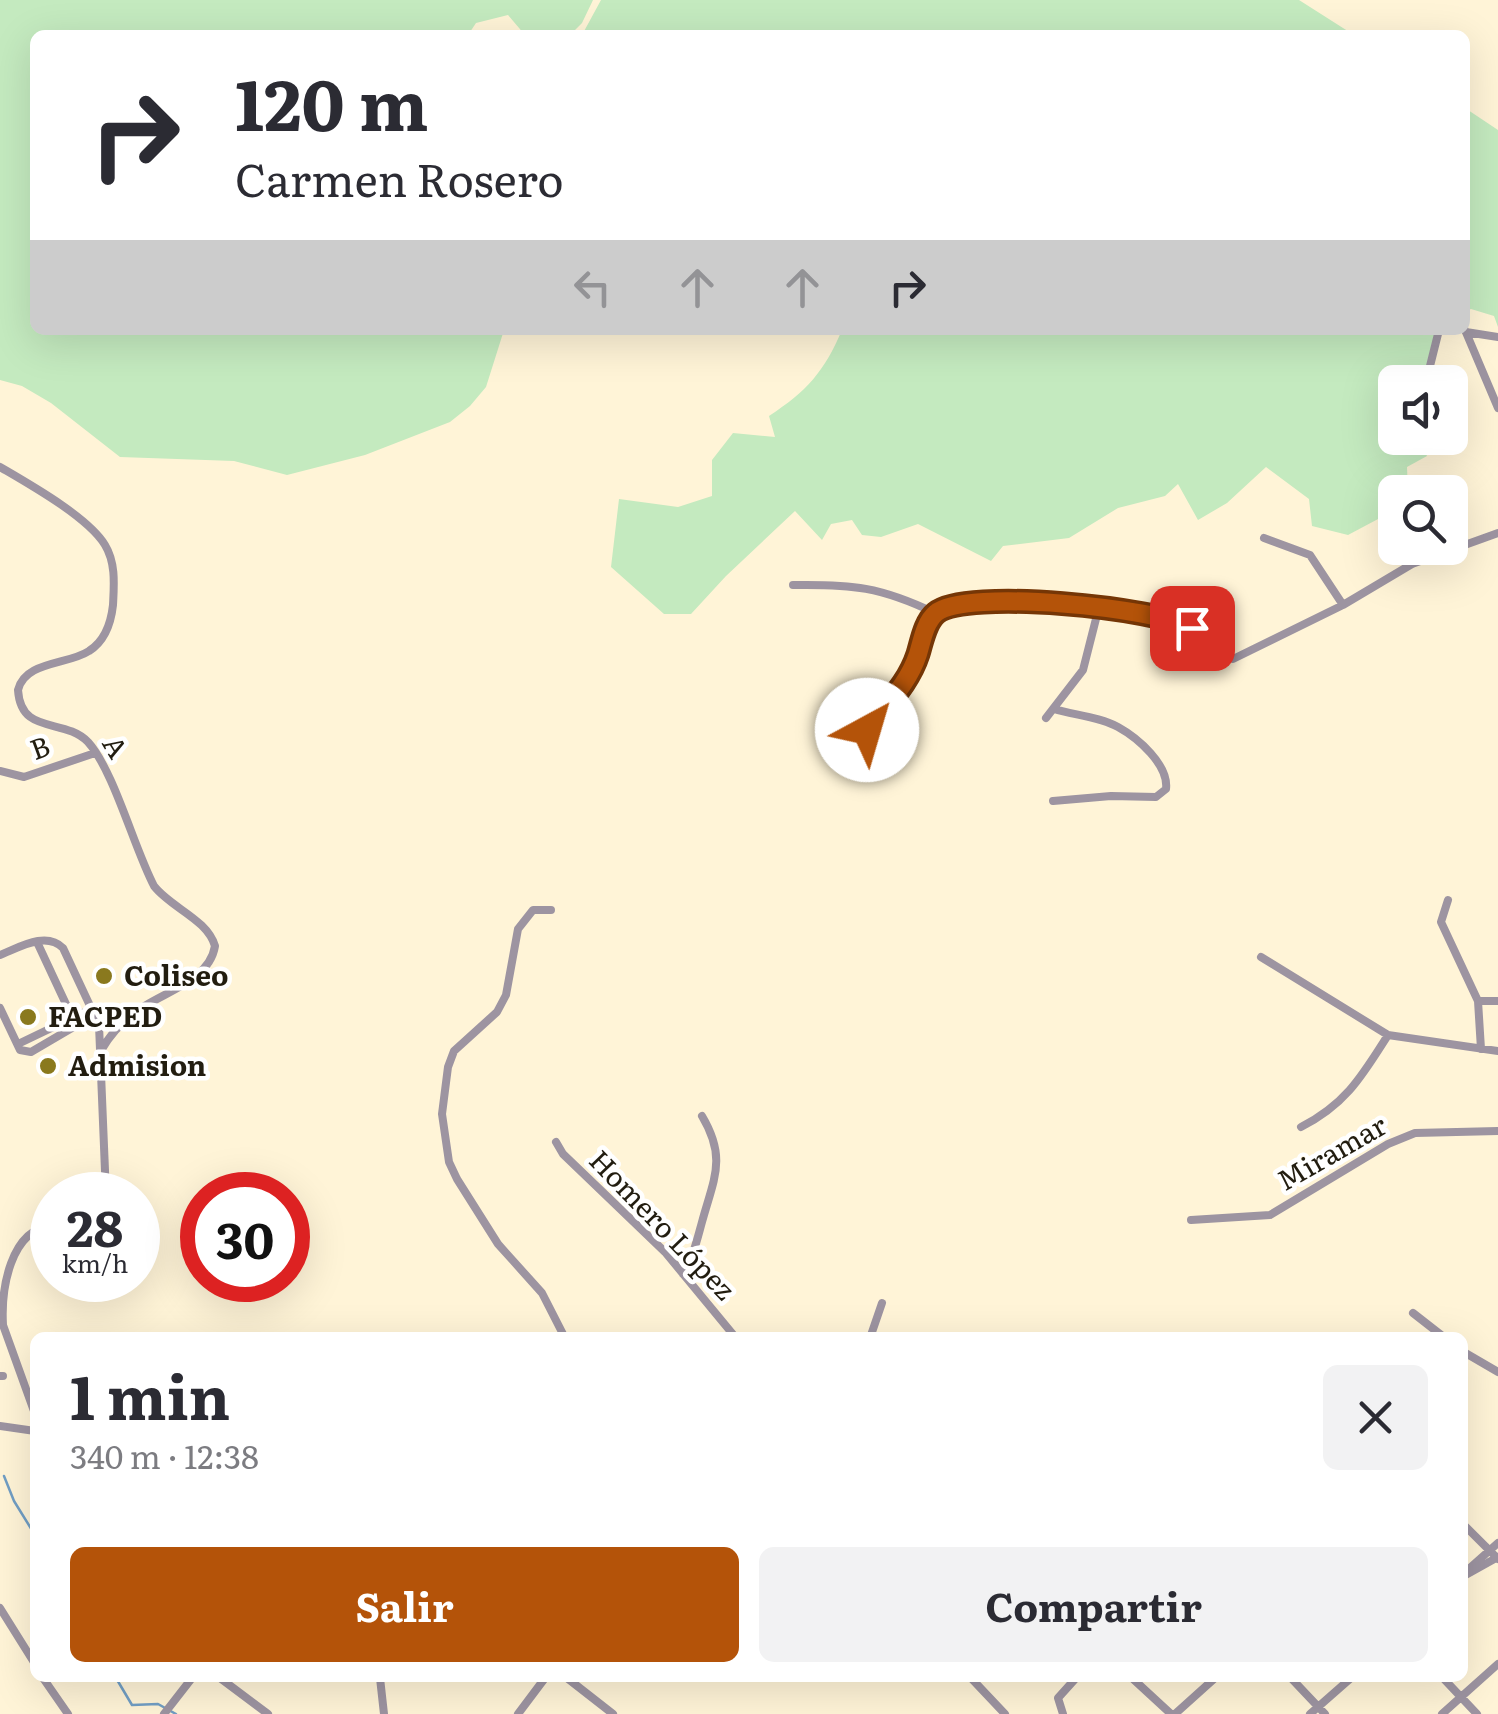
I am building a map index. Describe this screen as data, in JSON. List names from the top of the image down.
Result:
{
  "streets": {
    "street": [
      "A",
      "B",
      "Miramar",
      "Homero López"
    ]
  },
  "crossings": [
    ["A", "B"]
  ],
  "places": ["Coliseo", "FACPED", "Admision"],
  "page": {
    "turn": ["120 m", "Carmen Rosero"],
    "speed": "28 km/h",
    "limit": "30",
    "heading": ["1 min", "340 m · 12:38"],
    "buttons": ["Salir", "Compartir"]
  }
}
